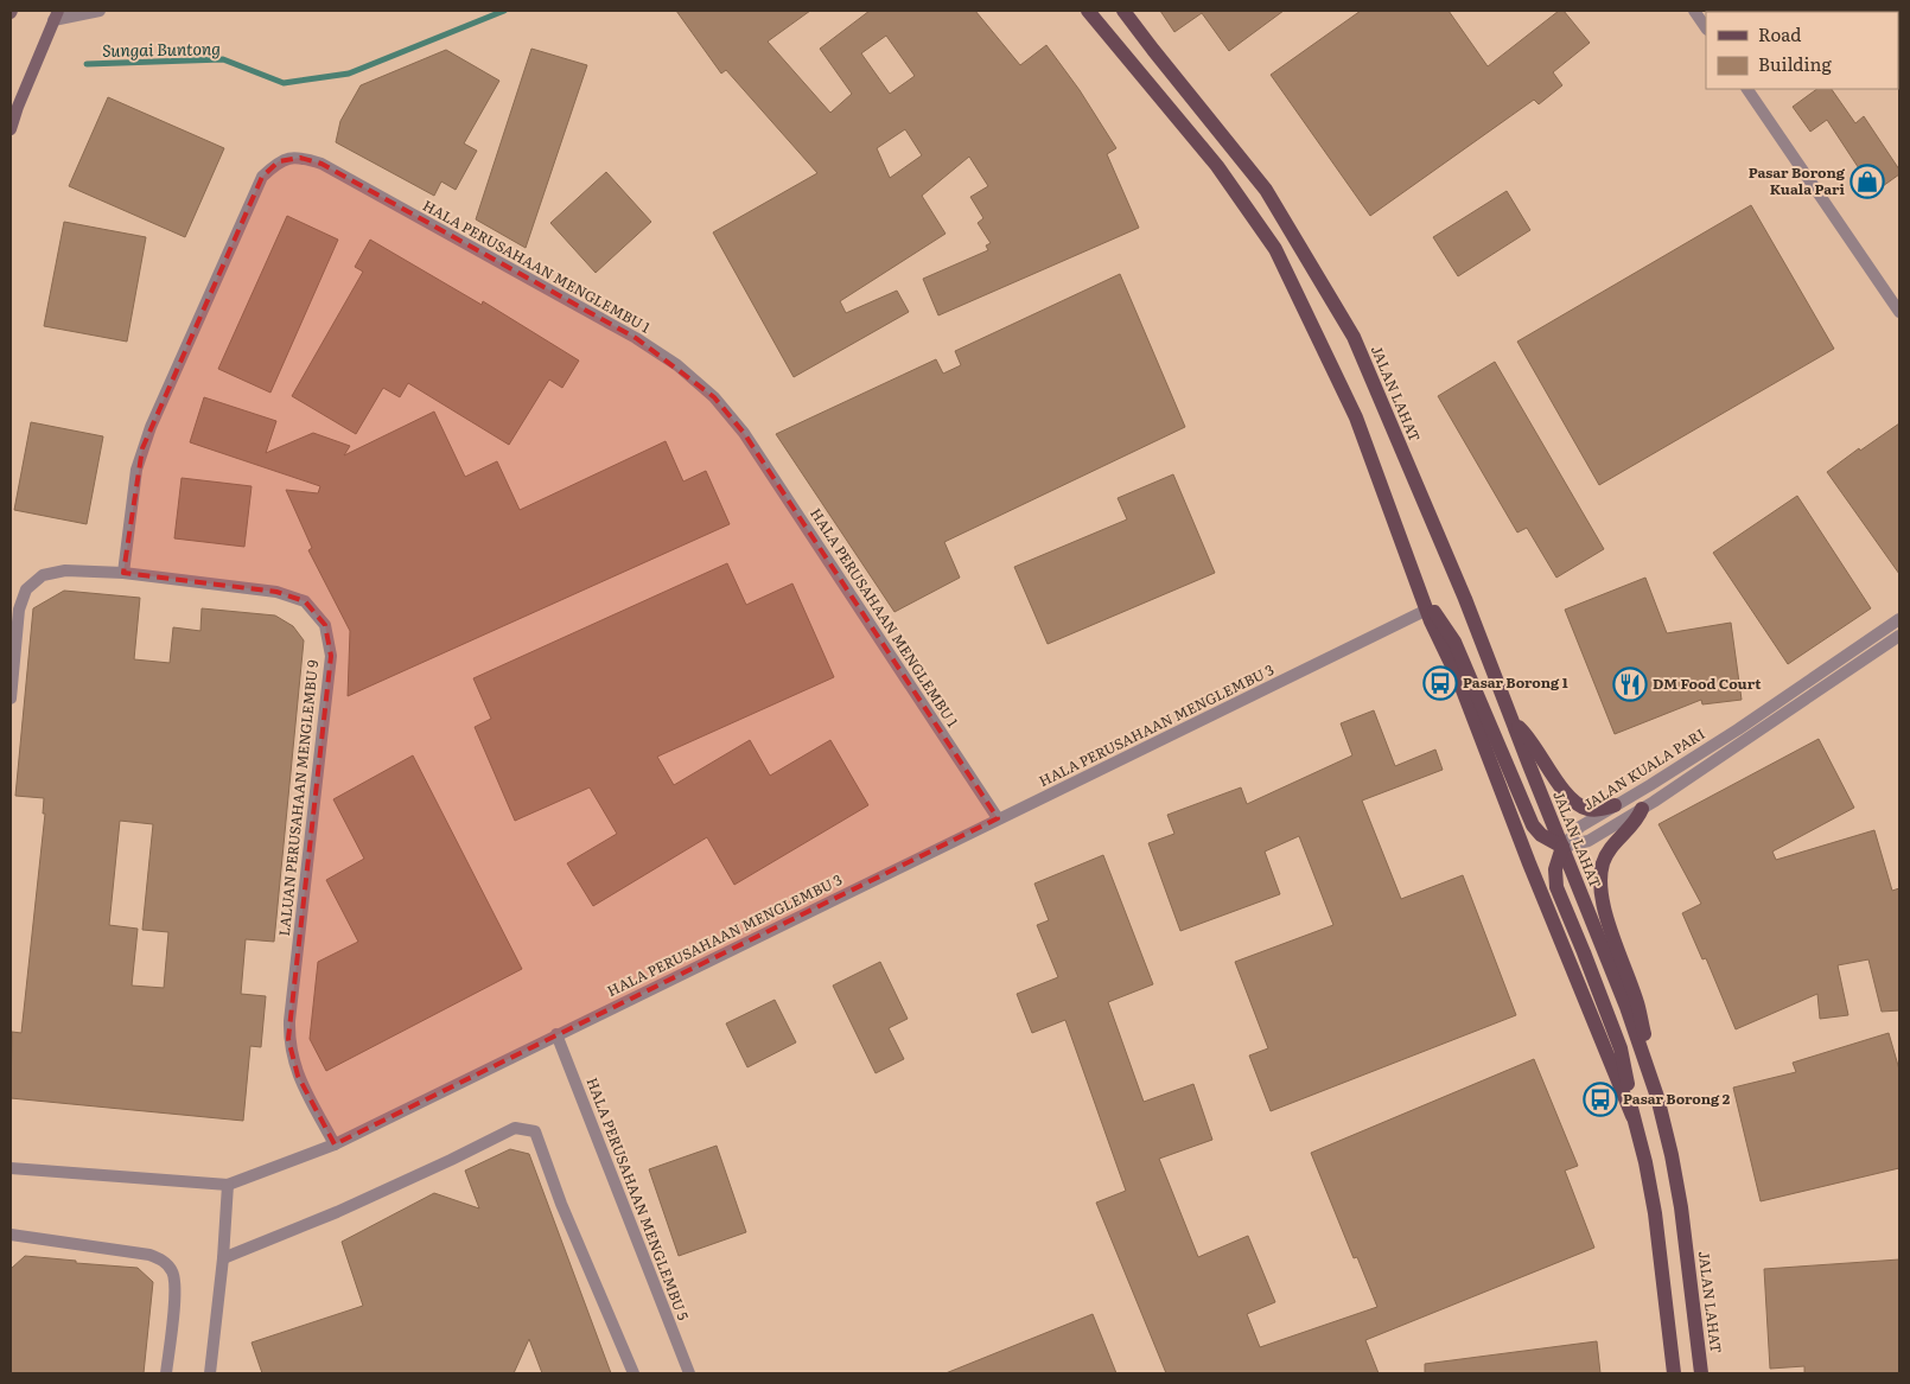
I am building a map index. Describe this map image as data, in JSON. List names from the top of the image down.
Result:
{
  "streets": {
    "main road": ["JALAN LAHAT"],
    "street": [
      "HALA PERUSAHAAN MENGLEMBU 1",
      "HALA PERUSAHAAN MENGLEMBU 3",
      "JALAN KUALA PARI",
      "LALUAN PERUSAHAAN MENGLEMBU 9",
      "HALA PERUSAHAAN MENGLEMBU 5"
    ]
  },
  "crossings": [
    ["HALA PERUSAHAAN MENGLEMBU 1", "HALA PERUSAHAAN MENGLEMBU 3"],
    ["HALA PERUSAHAAN MENGLEMBU 1", "LALUAN PERUSAHAAN MENGLEMBU 9"],
    ["JALAN LAHAT", "JALAN KUALA PARI"],
    ["HALA PERUSAHAAN MENGLEMBU 3", "LALUAN PERUSAHAAN MENGLEMBU 9"],
    ["HALA PERUSAHAAN MENGLEMBU 3", "HALA PERUSAHAAN MENGLEMBU 5"]
  ],
  "water": ["Sungai Buntong"],
  "places": {
    "shop": ["Pasar Borong Kuala Pari"],
    "bus stop": ["Pasar Borong 1", "Pasar Borong 2"],
    "restaurant": ["DM Food Court"]
  },
  "legend": ["Road", "Building"]
}
